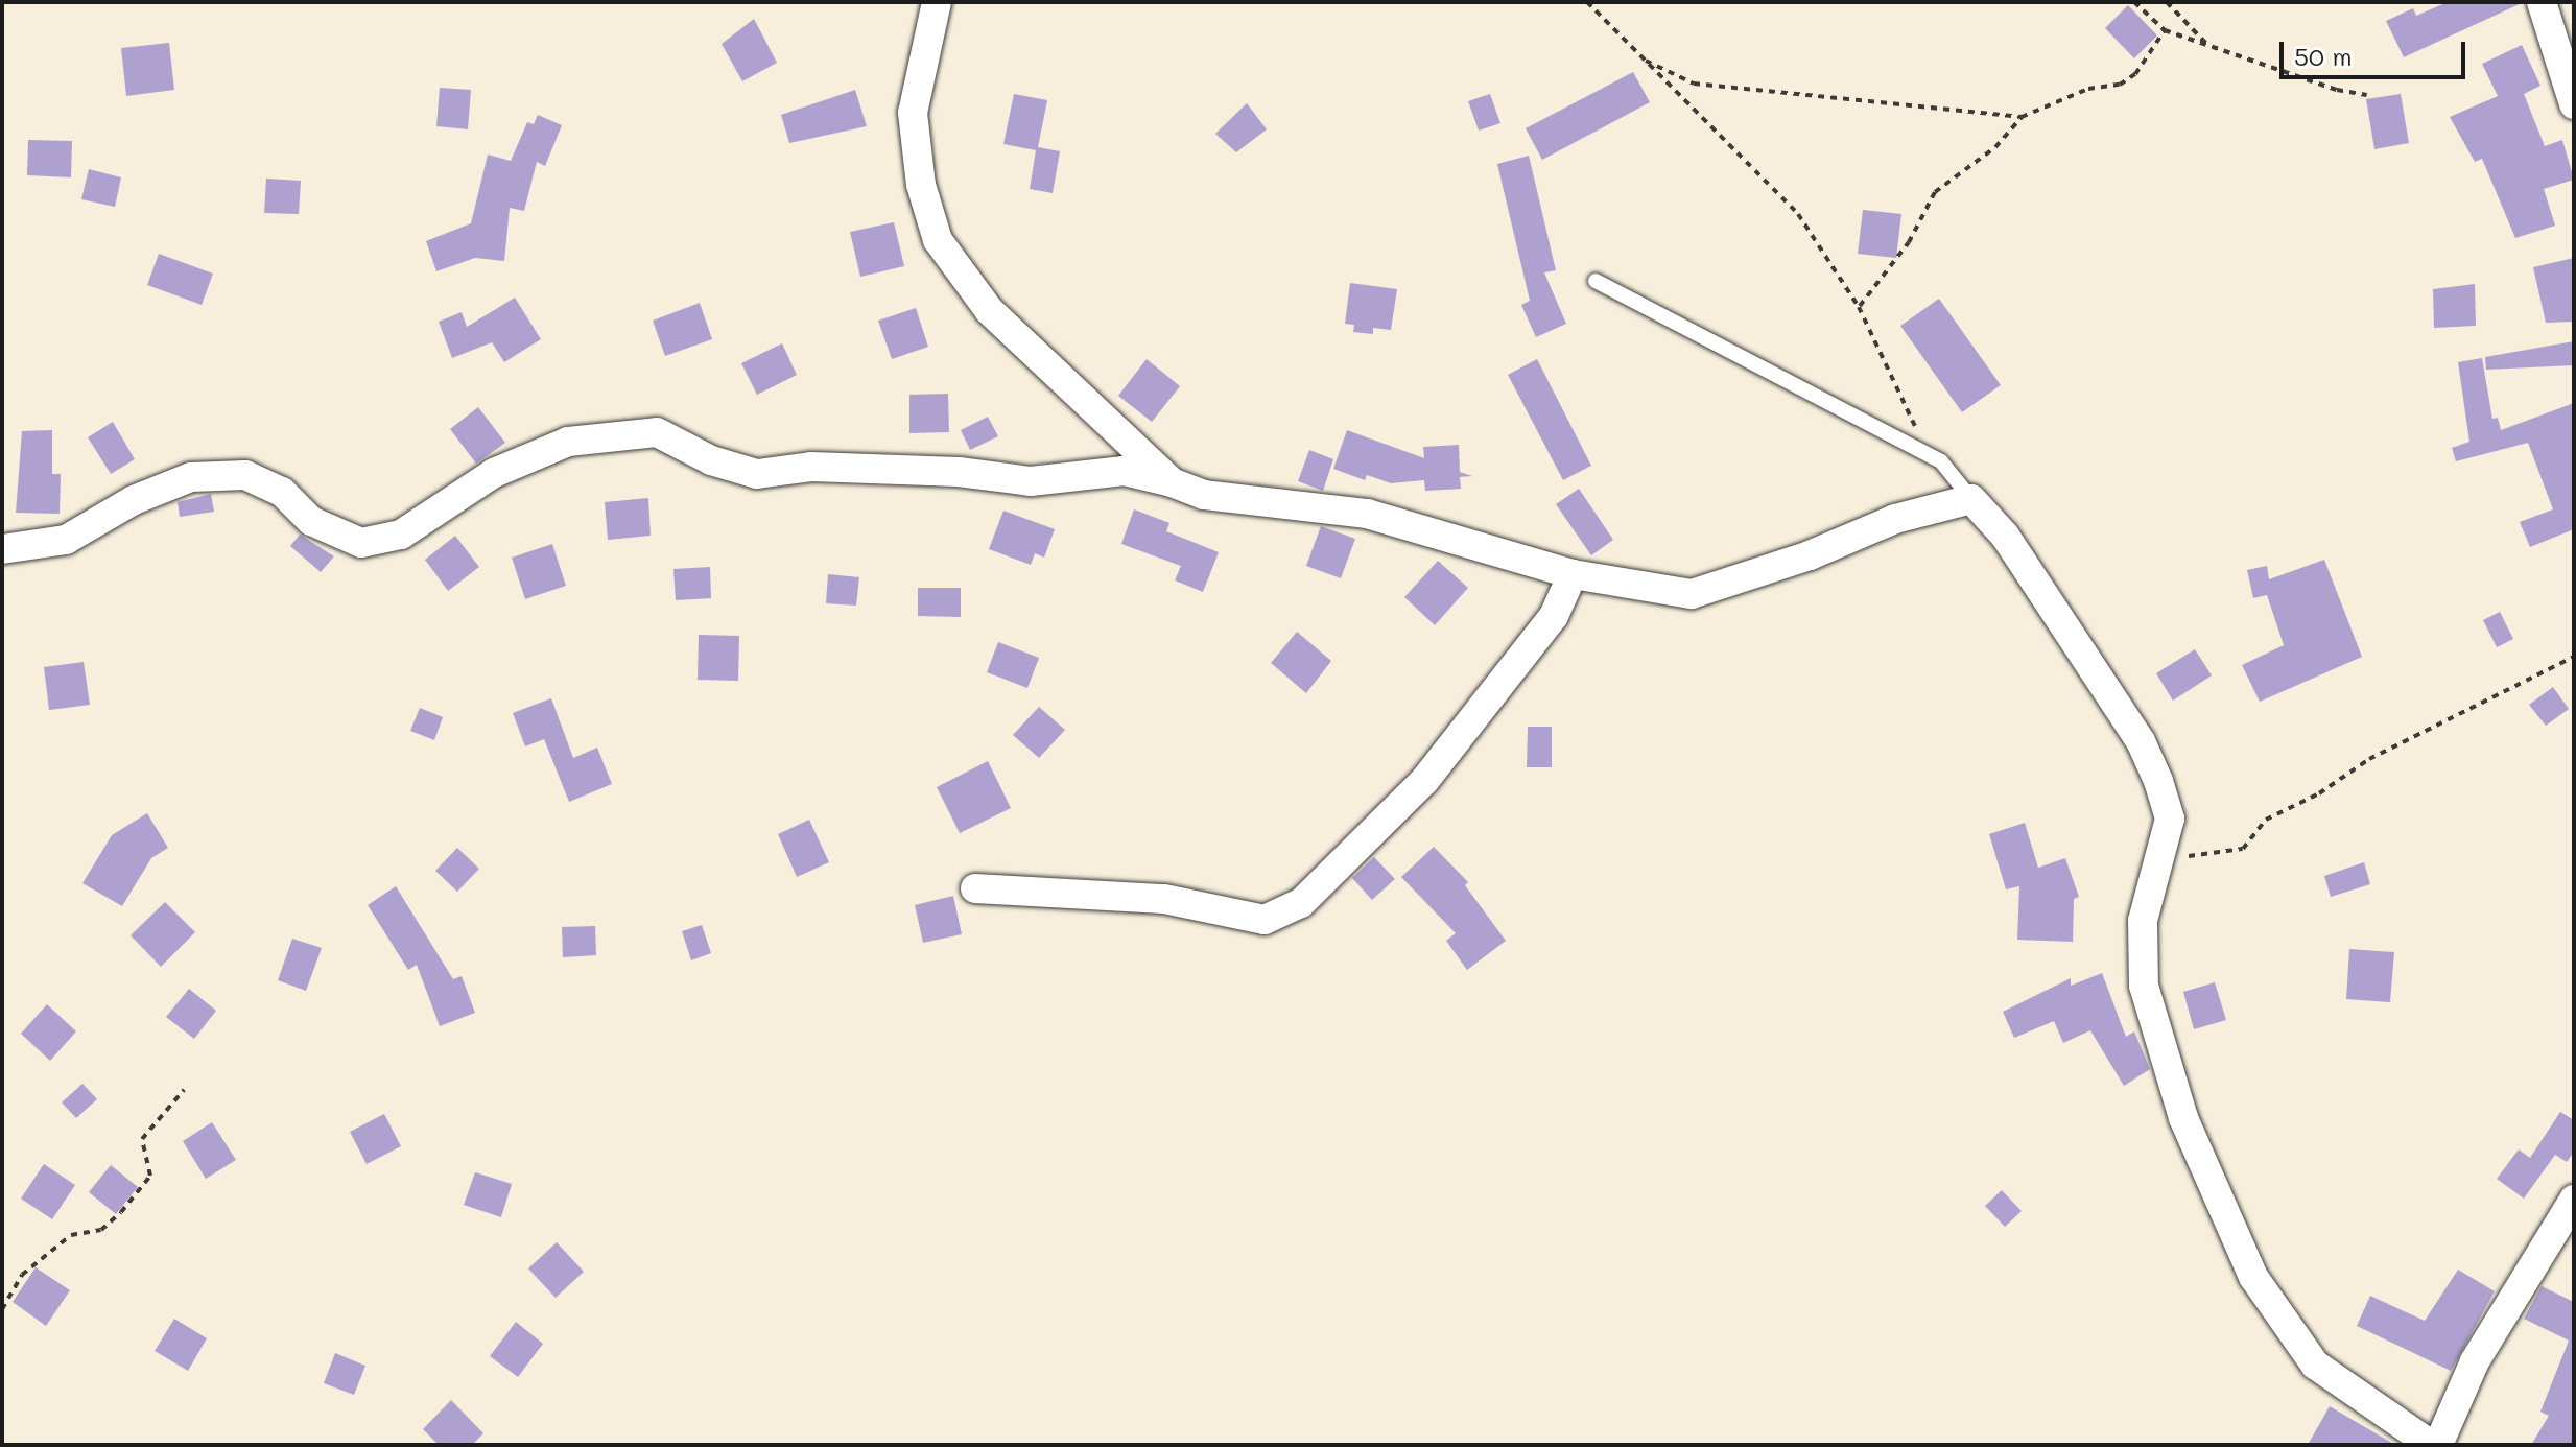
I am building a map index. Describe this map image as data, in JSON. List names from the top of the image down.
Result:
{
  "scale_bar": "50 m"
}
